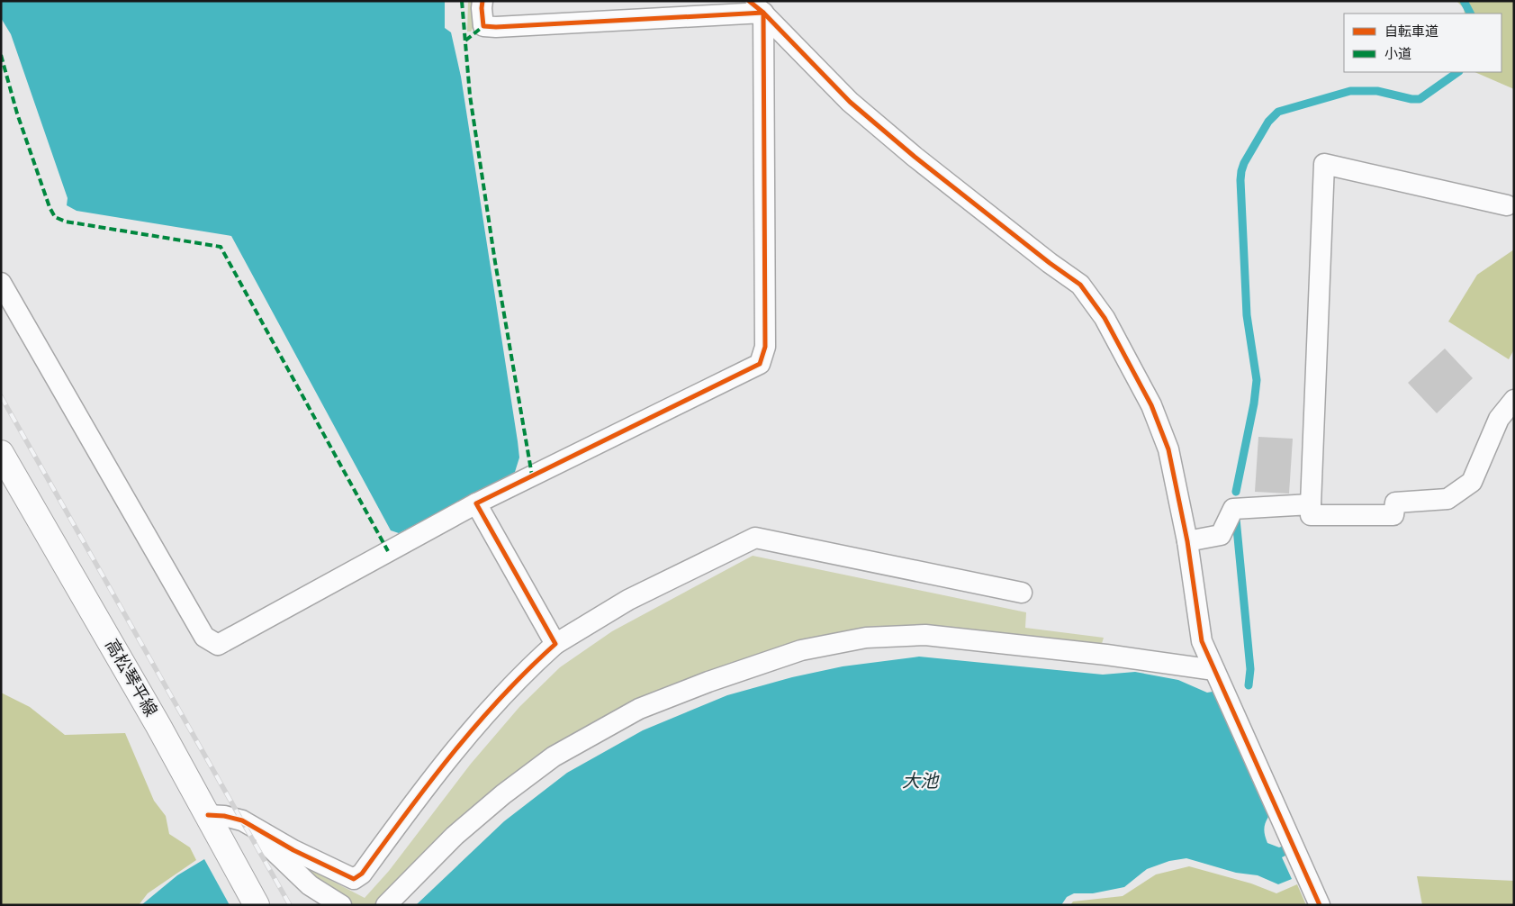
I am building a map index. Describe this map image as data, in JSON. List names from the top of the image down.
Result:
{
  "streets": {
    "main road": ["高松琴平線"]
  },
  "water": ["大池"],
  "legend": ["自転車道", "小道"]
}
